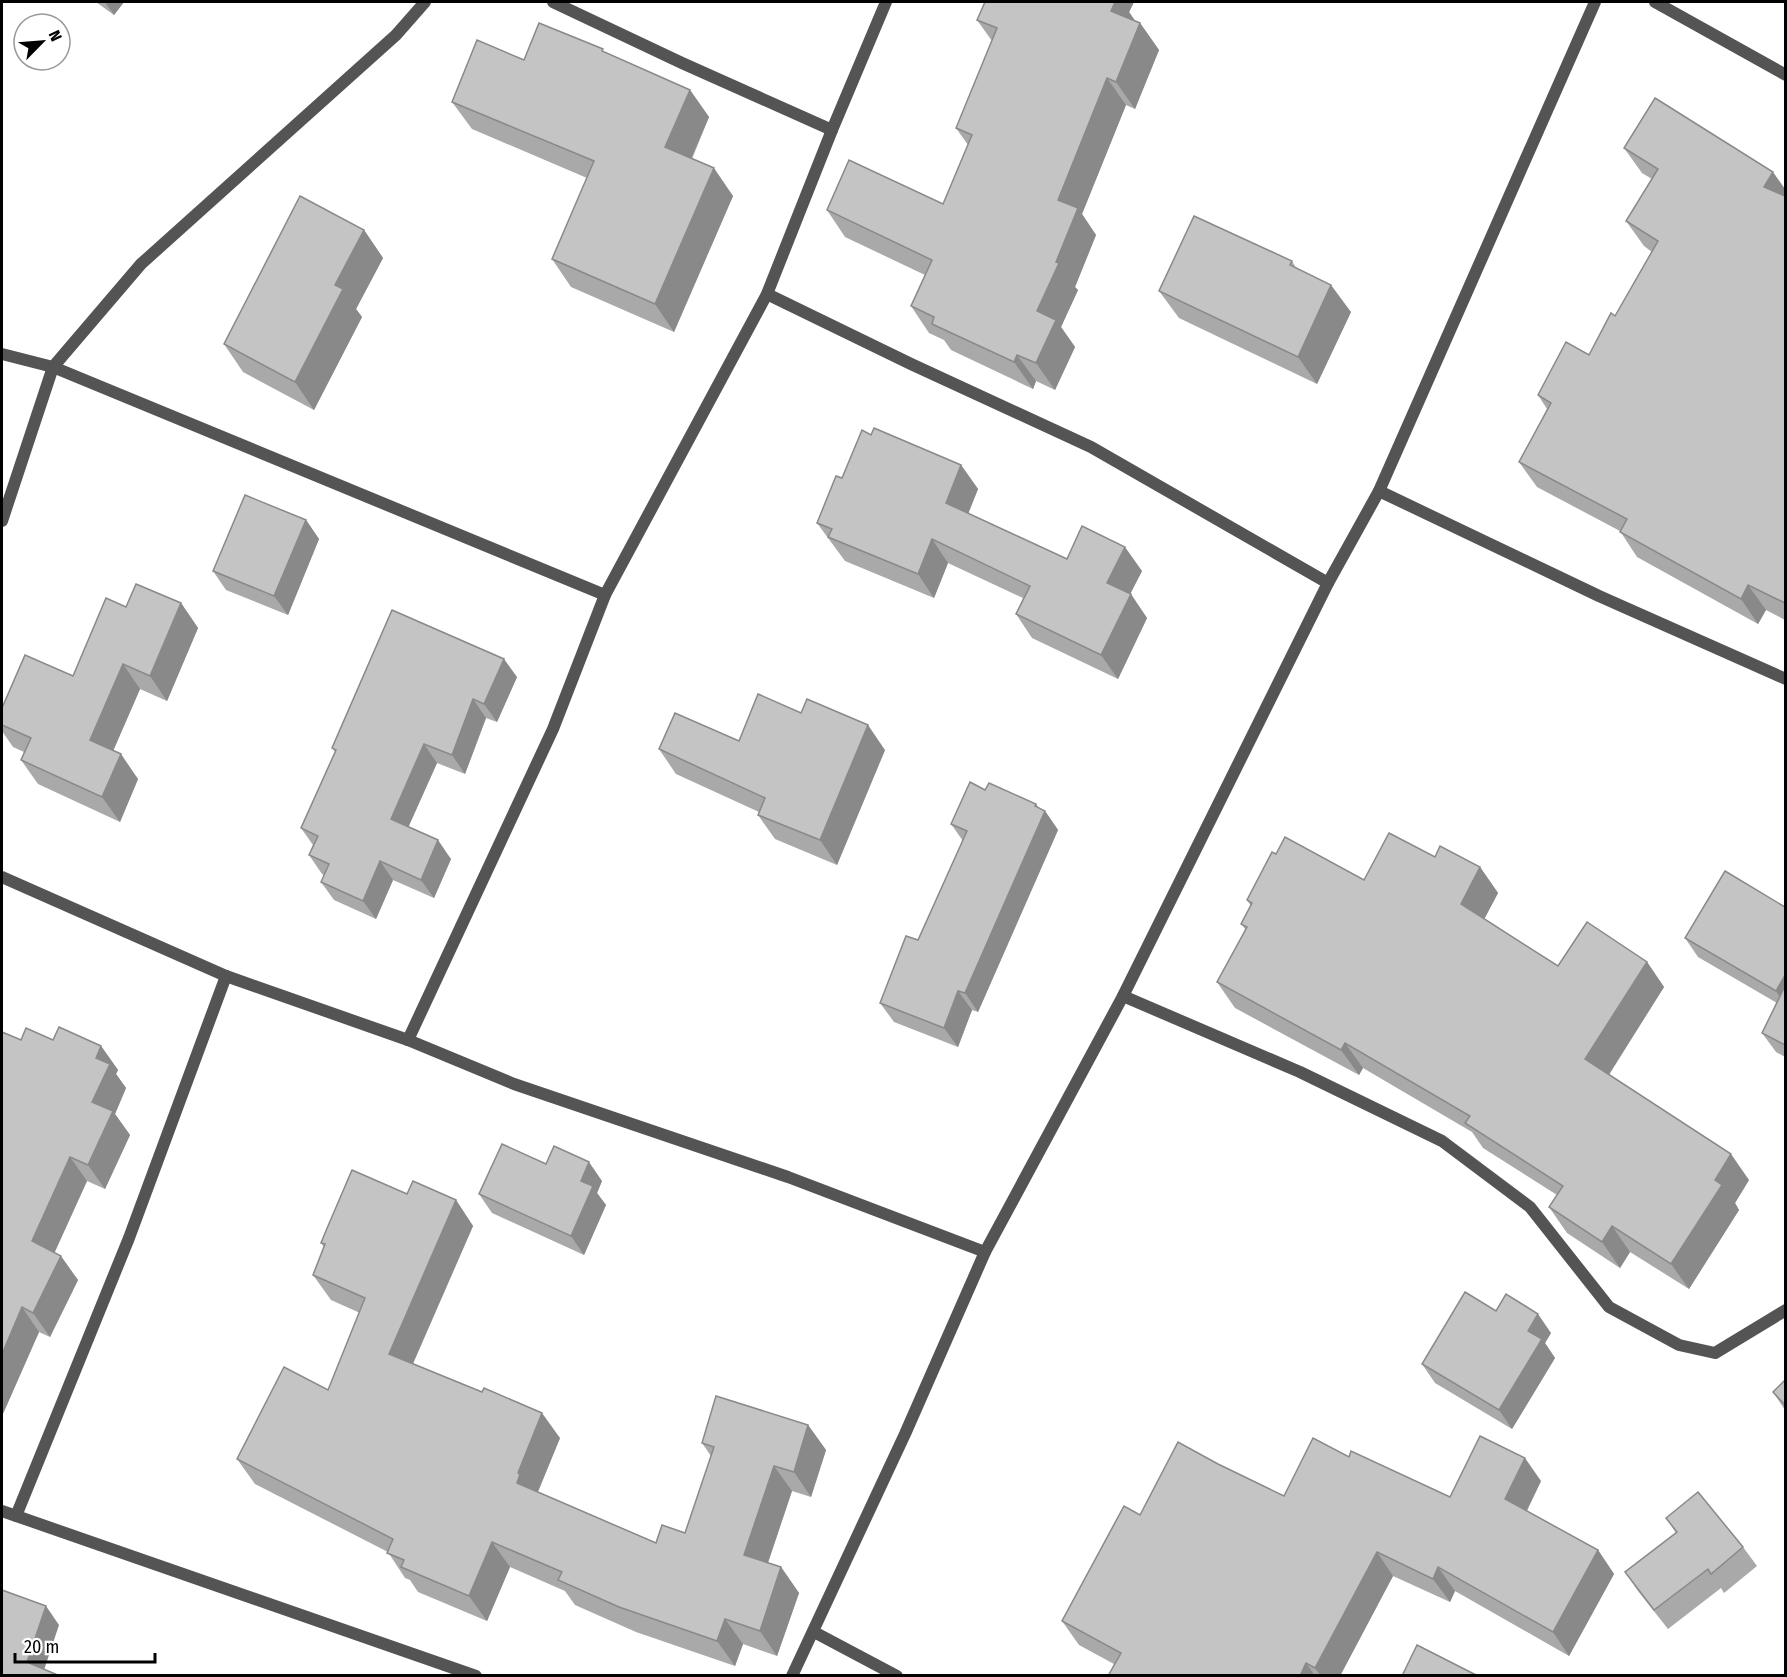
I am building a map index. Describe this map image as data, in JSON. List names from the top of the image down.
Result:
{
  "scale_bar": "20 m",
  "north": "top right"
}
